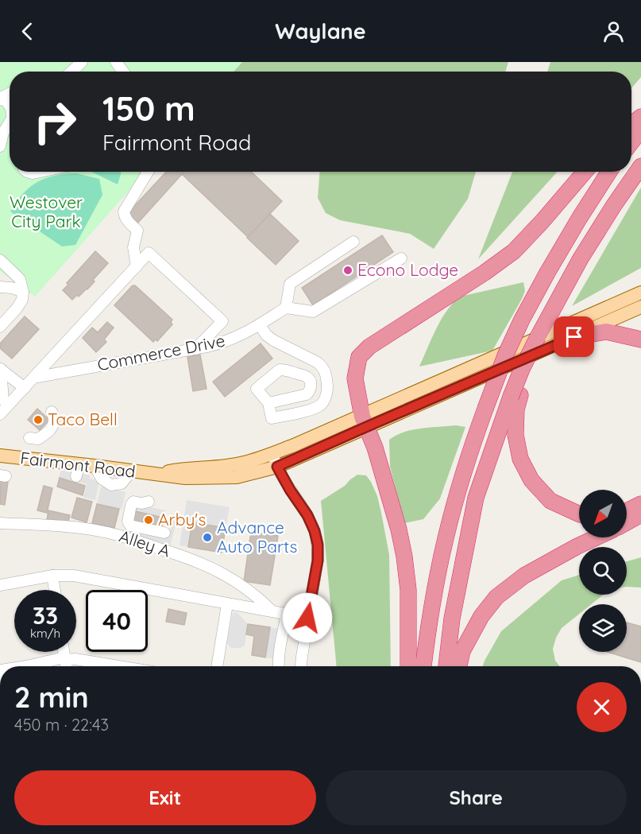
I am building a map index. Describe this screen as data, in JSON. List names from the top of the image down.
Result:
{
  "streets": {
    "main road": ["Fairmont Road"],
    "street": ["Commerce Drive", "Alley A"]
  },
  "parks": ["Westover City Park"],
  "places": [
    "Econo Lodge",
    "Taco Bell",
    "Arby's",
    "Advance Auto Parts"
  ],
  "north": "bottom left",
  "page": {
    "header": "Waylane",
    "turn": ["150 m", "Fairmont Road"],
    "speed": "33 km/h",
    "limit": "40",
    "heading": ["2 min", "450 m · 22:43"],
    "buttons": ["Exit", "Share"]
  }
}
